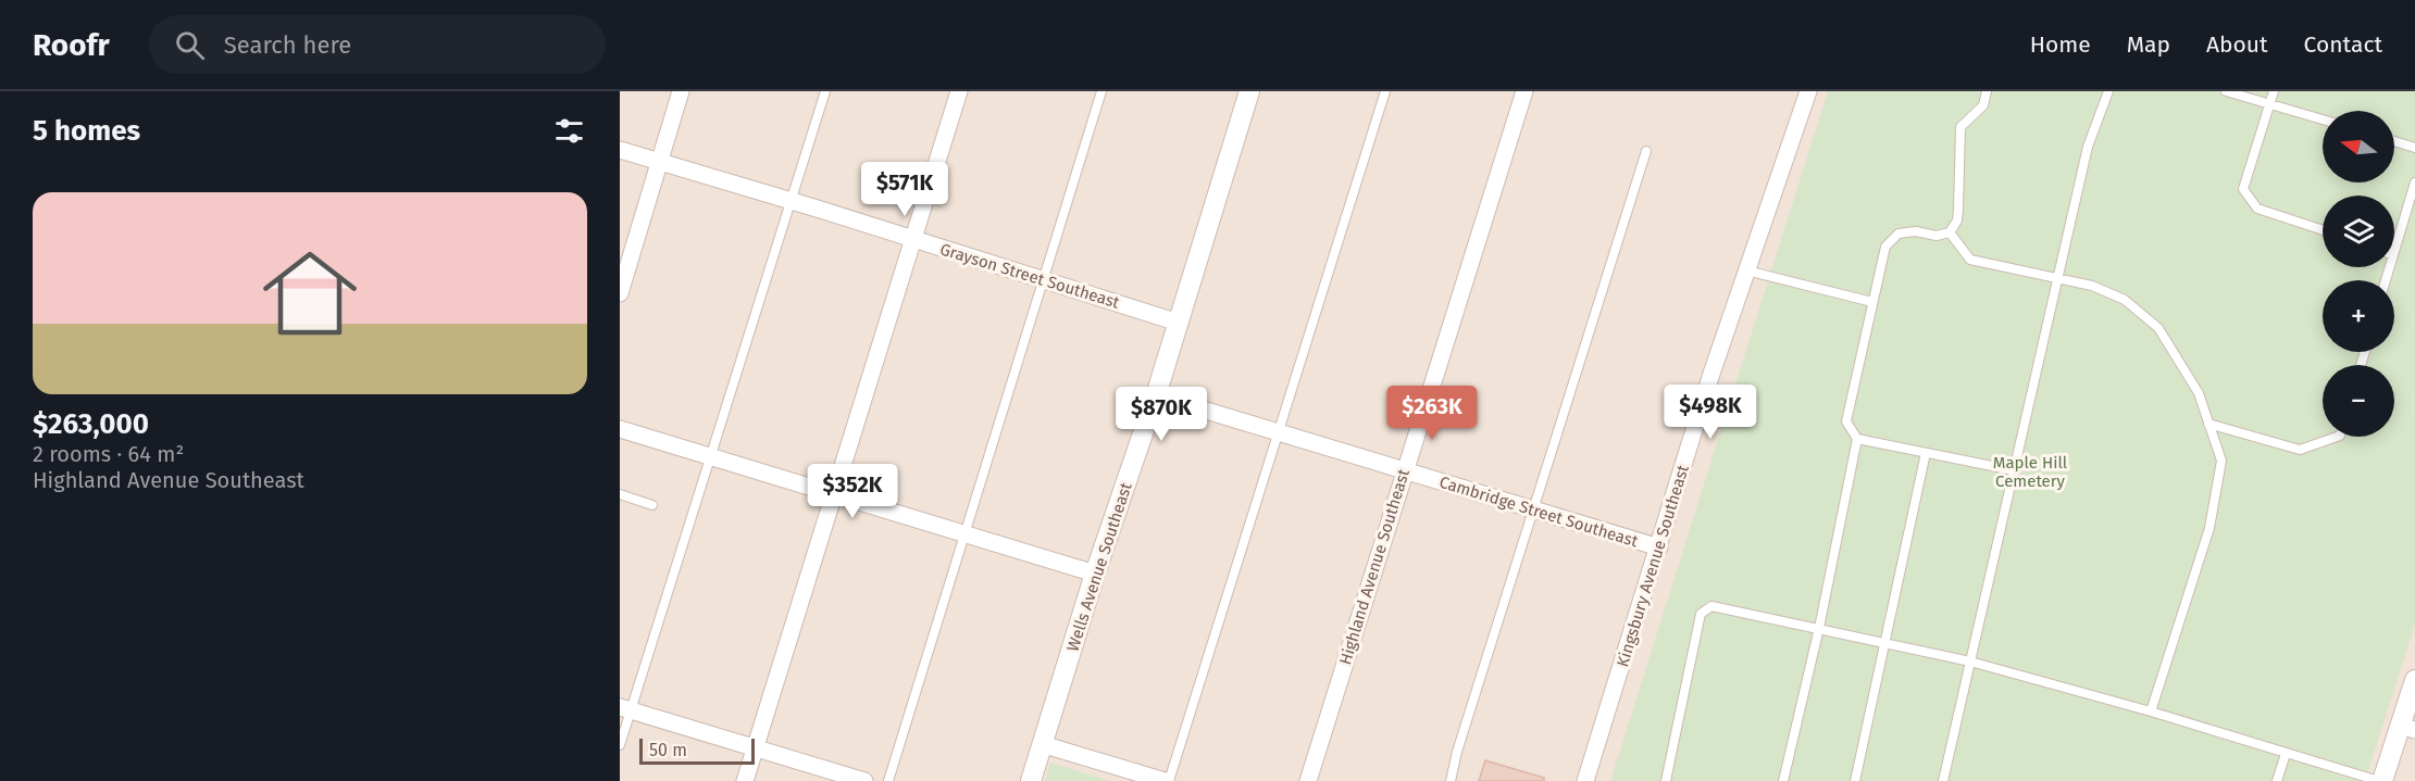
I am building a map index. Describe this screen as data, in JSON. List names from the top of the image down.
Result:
{
  "streets": {
    "street": [
      "Grayson Street Southeast",
      "Cambridge Street Southeast",
      "Kingsbury Avenue Southeast",
      "Wells Avenue Southeast",
      "Highland Avenue Southeast"
    ]
  },
  "crossings": [
    ["Grayson Street Southeast", "Wells Avenue Southeast"],
    ["Cambridge Street Southeast", "Kingsbury Avenue Southeast"],
    ["Cambridge Street Southeast", "Wells Avenue Southeast"],
    ["Cambridge Street Southeast", "Highland Avenue Southeast"]
  ],
  "parks": ["Maple Hill Cemetery"],
  "scale_bar": "50 m",
  "north": "left",
  "page": {
    "header": "Roofr",
    "search": "Search here",
    "nav": [
      "Home",
      "Map",
      "About",
      "Contact"
    ],
    "heading": "5 homes",
    "map_buttons": ["+", "−"],
    "price": [
      "$571K",
      "$498K",
      "$263K",
      "$870K",
      "$352K"
    ],
    "list": [
      {
        "name": "$263,000",
        "note": "2 rooms · 64 m² · Highland Avenue Southeast"
      }
    ],
    "scale": "50 m"
  }
}
